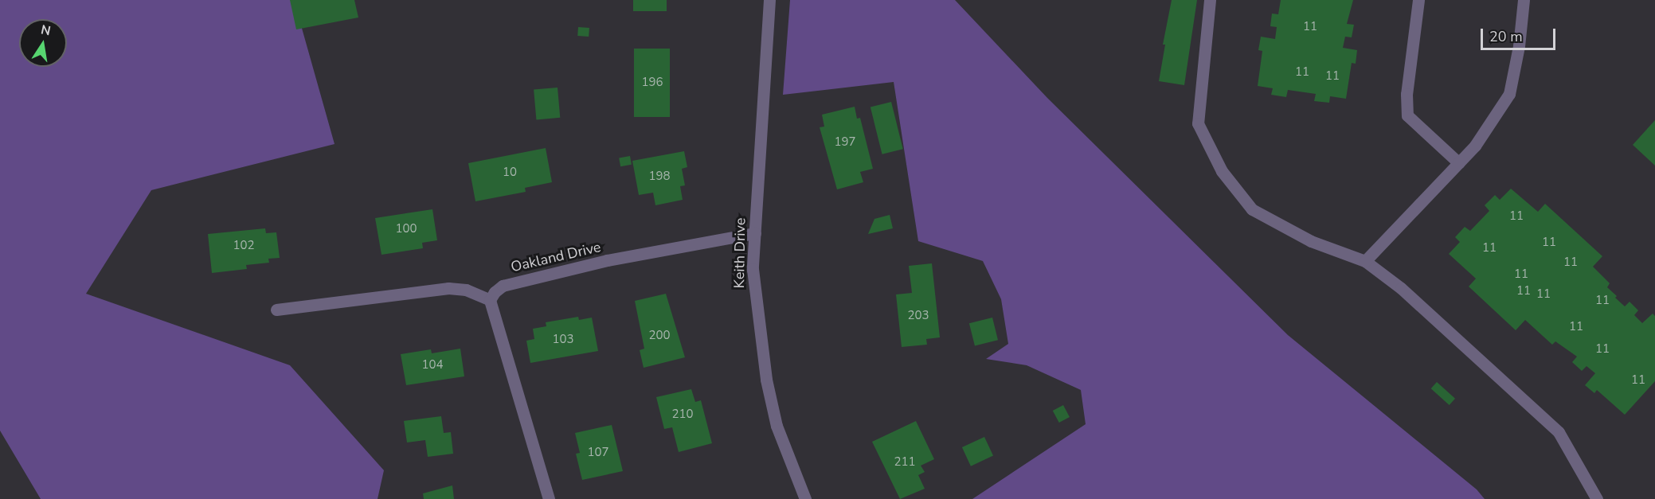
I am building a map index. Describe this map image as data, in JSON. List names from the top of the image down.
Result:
{
  "streets": {
    "street": ["Keith Drive", "Oakland Drive"]
  },
  "crossings": [
    ["Keith Drive", "Oakland Drive"]
  ],
  "house_numbers": [
    "11",
    "11",
    "11",
    "196",
    "197",
    "10",
    "198",
    "11",
    "100",
    "11",
    "102",
    "11",
    "11",
    "11",
    "11",
    "11",
    "11",
    "203",
    "11",
    "200",
    "103",
    "11",
    "104",
    "11",
    "210",
    "107",
    "211"
  ],
  "scale_bar": "20 m",
  "north": "top"
}
